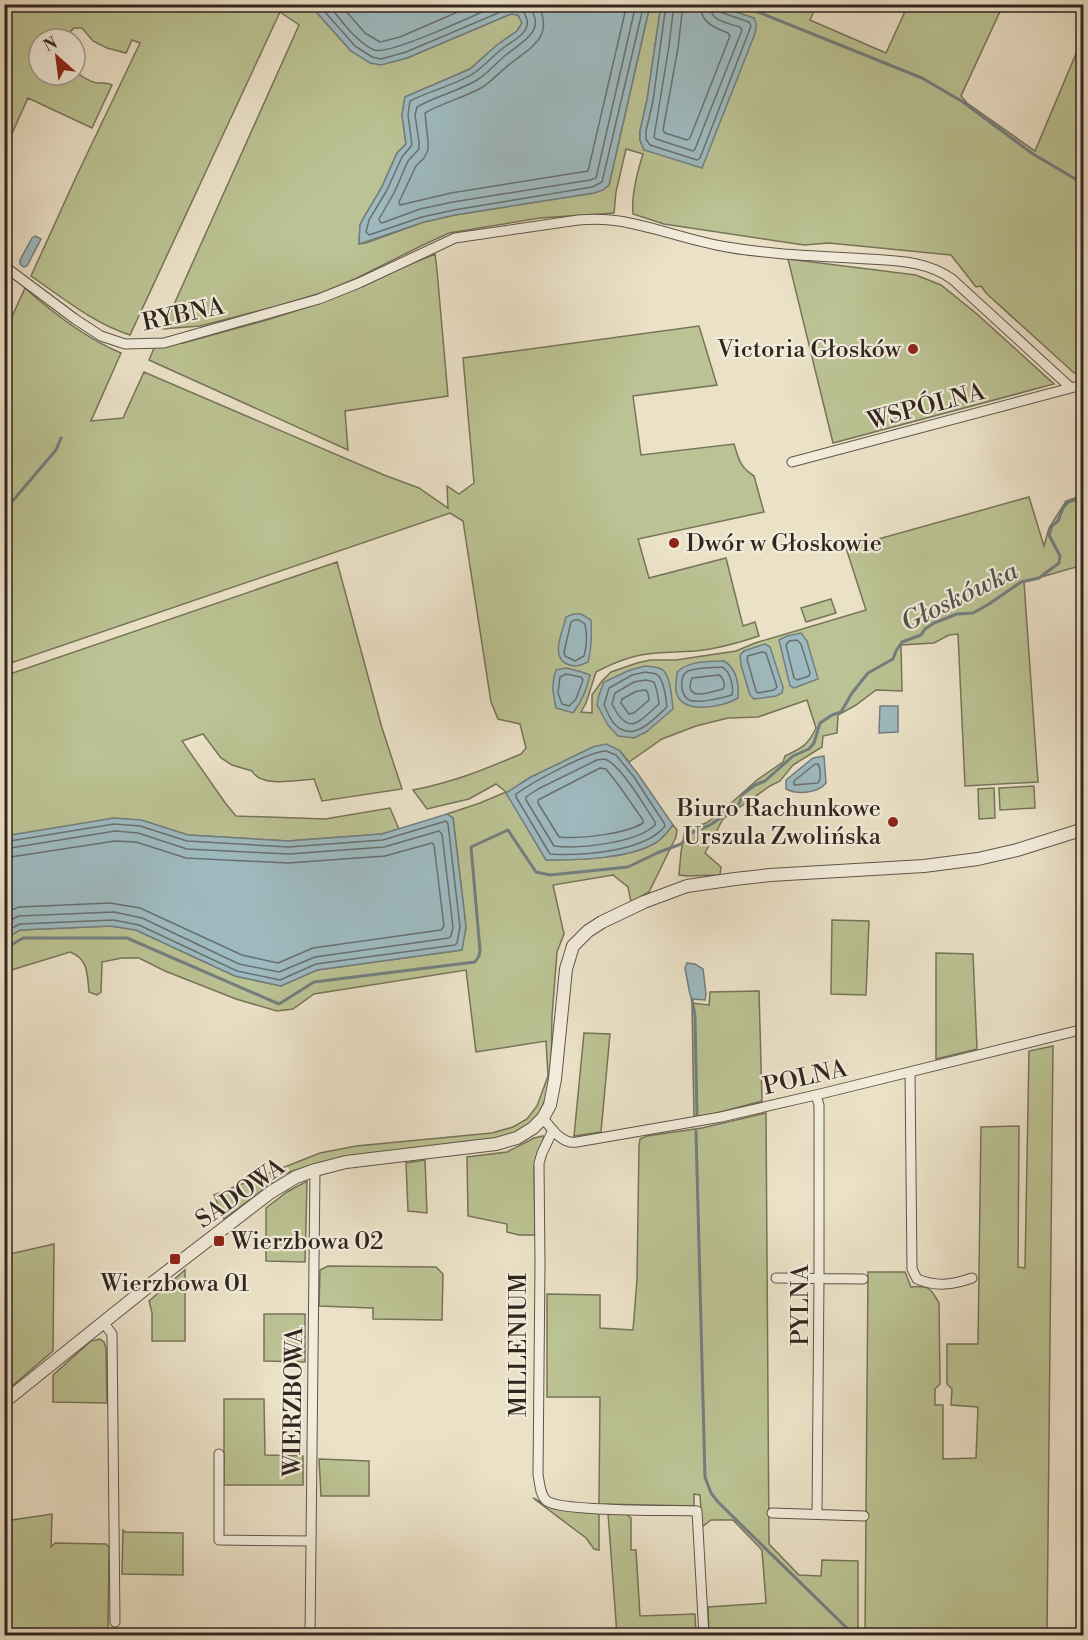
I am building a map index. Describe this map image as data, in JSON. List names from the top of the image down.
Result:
{
  "streets": {
    "street": [
      "RYBNA",
      "WSPÓLNA",
      "POLNA",
      "SADOWA",
      "PYLNA",
      "MILLENIUM",
      "WIERZBOWA"
    ]
  },
  "crossings": [
    ["RYBNA", "WSPÓLNA"],
    ["POLNA", "SADOWA"],
    ["POLNA", "PYLNA"],
    ["POLNA", "MILLENIUM"],
    ["SADOWA", "WIERZBOWA"]
  ],
  "water": ["Głoskówka"],
  "places": {
    "other": ["Victoria Głosków", "Dwór w Głoskowie", "Biuro Rachunkowe Urszula Zwolińska"],
    "transit": ["Wierzbowa 02", "Wierzbowa 01"]
  },
  "north": "top left"
}
